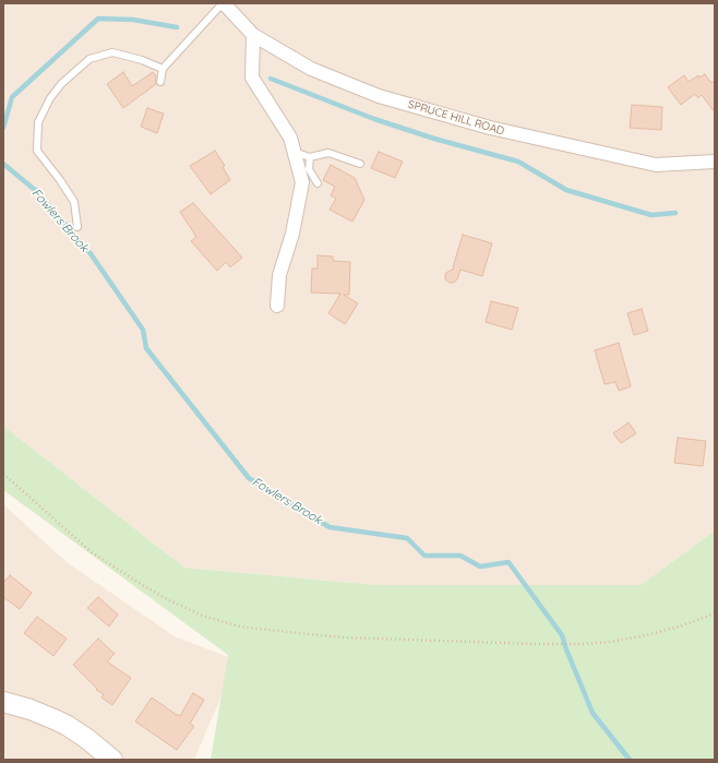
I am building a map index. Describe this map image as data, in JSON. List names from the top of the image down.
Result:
{
  "streets": {
    "street": ["SPRUCE HILL ROAD"]
  },
  "water": ["Fowlers Brook"]
}
